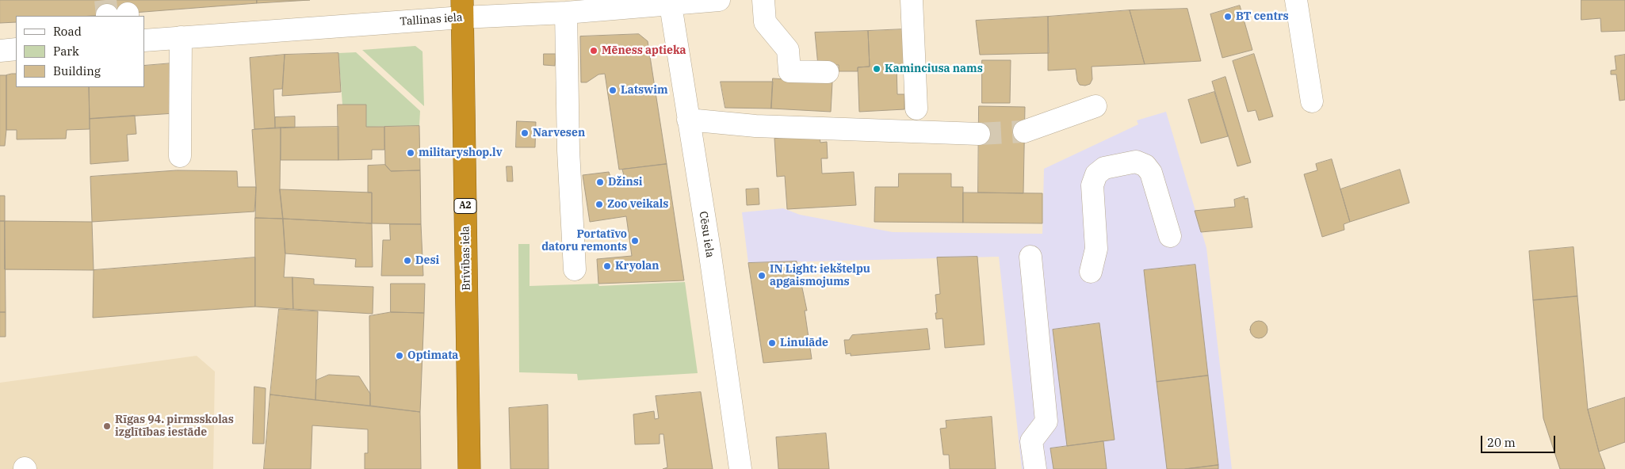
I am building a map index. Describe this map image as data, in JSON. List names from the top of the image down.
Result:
{
  "streets": {
    "highway": ["A2", "Brīvības iela"],
    "street": ["Tallinas iela", "Cēsu iela"]
  },
  "crossings": [
    ["Tallinas iela", "Cēsu iela"],
    ["Tallinas iela", "Brīvības iela"]
  ],
  "places": [
    "BT centrs",
    "Mēness aptieka",
    "Kaminciusa nams",
    "Latswim",
    "Narvesen",
    "militaryshop.lv",
    "Džinsi",
    "Zoo veikals",
    "Portatīvo datoru remonts",
    "Desi",
    "Kryolan",
    "IN Light: iekštelpu apgaismojums",
    "Linulāde",
    "Optimata",
    "Rīgas 94. pirmsskolas izglītības iestāde"
  ],
  "legend": ["Road", "Park", "Building"],
  "scale_bar": "20 m"
}
